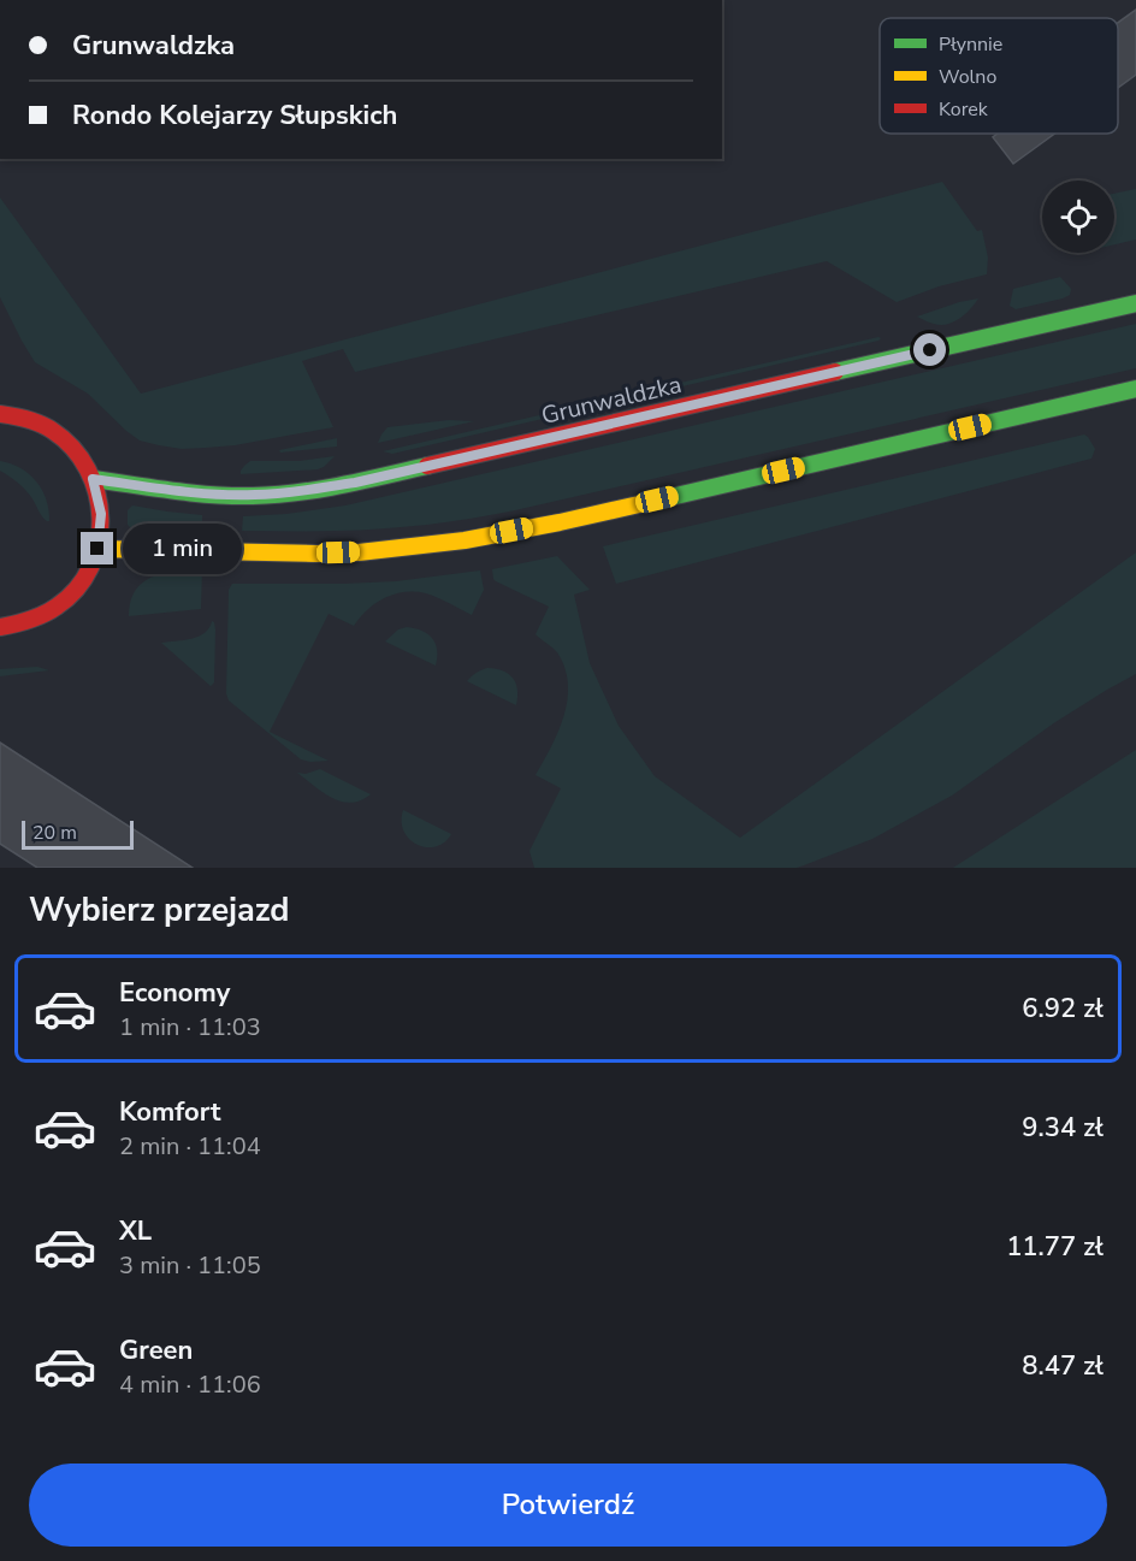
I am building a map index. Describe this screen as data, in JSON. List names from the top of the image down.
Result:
{
  "streets": {
    "street": ["Grunwaldzka"]
  },
  "legend": ["Płynnie", "Wolno", "Korek"],
  "scale_bar": "20 m",
  "page": {
    "banner": ["Grunwaldzka", "Rondo Kolejarzy Słupskich"],
    "bubble": "1 min",
    "scale": "20 m",
    "heading": "Wybierz przejazd",
    "list": [
      {
        "name": "Economy",
        "note": "1 min · 11:03",
        "value": "6.92 zł"
      },
      {
        "name": "Komfort",
        "note": "2 min · 11:04",
        "value": "9.34 zł"
      },
      {
        "name": "XL",
        "note": "3 min · 11:05",
        "value": "11.77 zł"
      },
      {
        "name": "Green",
        "note": "4 min · 11:06",
        "value": "8.47 zł"
      }
    ],
    "buttons": "Potwierdź"
  }
}
